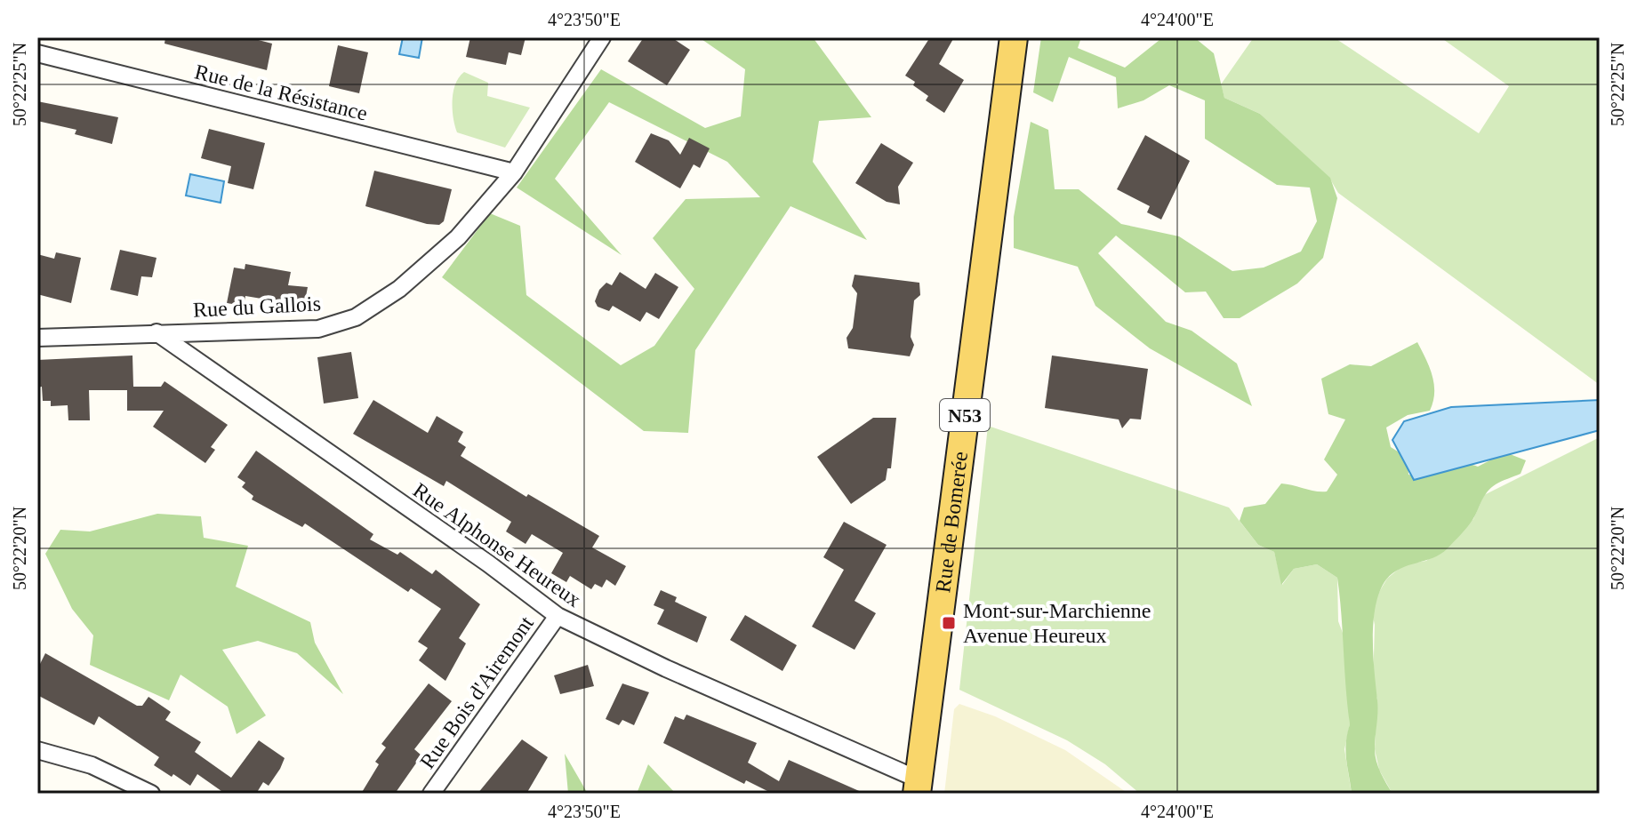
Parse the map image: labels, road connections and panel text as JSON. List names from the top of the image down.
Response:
{
  "streets": {
    "main road": ["N53", "Rue de Bomerée"],
    "street": [
      "Rue de la Résistance",
      "Rue du Gallois",
      "Rue Alphonse Heureux",
      "Rue Bois d'Airemont"
    ]
  },
  "crossings": [
    ["Rue de la Résistance", "Rue du Gallois"],
    ["Rue du Gallois", "Rue Alphonse Heureux"],
    ["Rue de Bomerée", "Rue Alphonse Heureux"],
    ["Rue Alphonse Heureux", "Rue Bois d'Airemont"]
  ],
  "places": {
    "transit": ["Mont-sur-Marchienne Avenue Heureux"]
  },
  "coordinates": [
    "4°23'50\"E",
    "4°24'00\"E",
    "50°22'25\"N",
    "50°22'20\"N"
  ]
}
